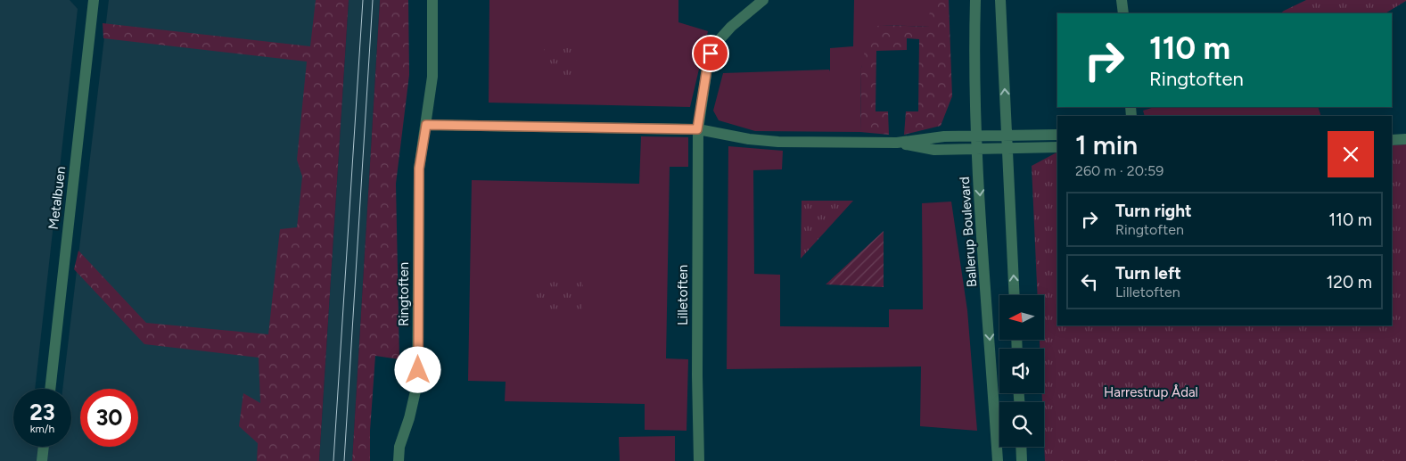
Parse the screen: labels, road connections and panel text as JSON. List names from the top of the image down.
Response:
{
  "streets": {
    "street": [
      "Metalbuen",
      "Ballerup Boulevard",
      "Ringtoften",
      "Lilletoften"
    ]
  },
  "parks": ["Harrestrup Ådal"],
  "north": "left",
  "page": {
    "turn": ["110 m", "Ringtoften"],
    "heading": ["1 min", "260 m · 20:59"],
    "list": [
      {
        "name": "Turn right",
        "note": "Ringtoften",
        "value": "110 m"
      },
      {
        "name": "Turn left",
        "note": "Lilletoften",
        "value": "120 m"
      }
    ],
    "speed": "23 km/h",
    "limit": "30"
  }
}
